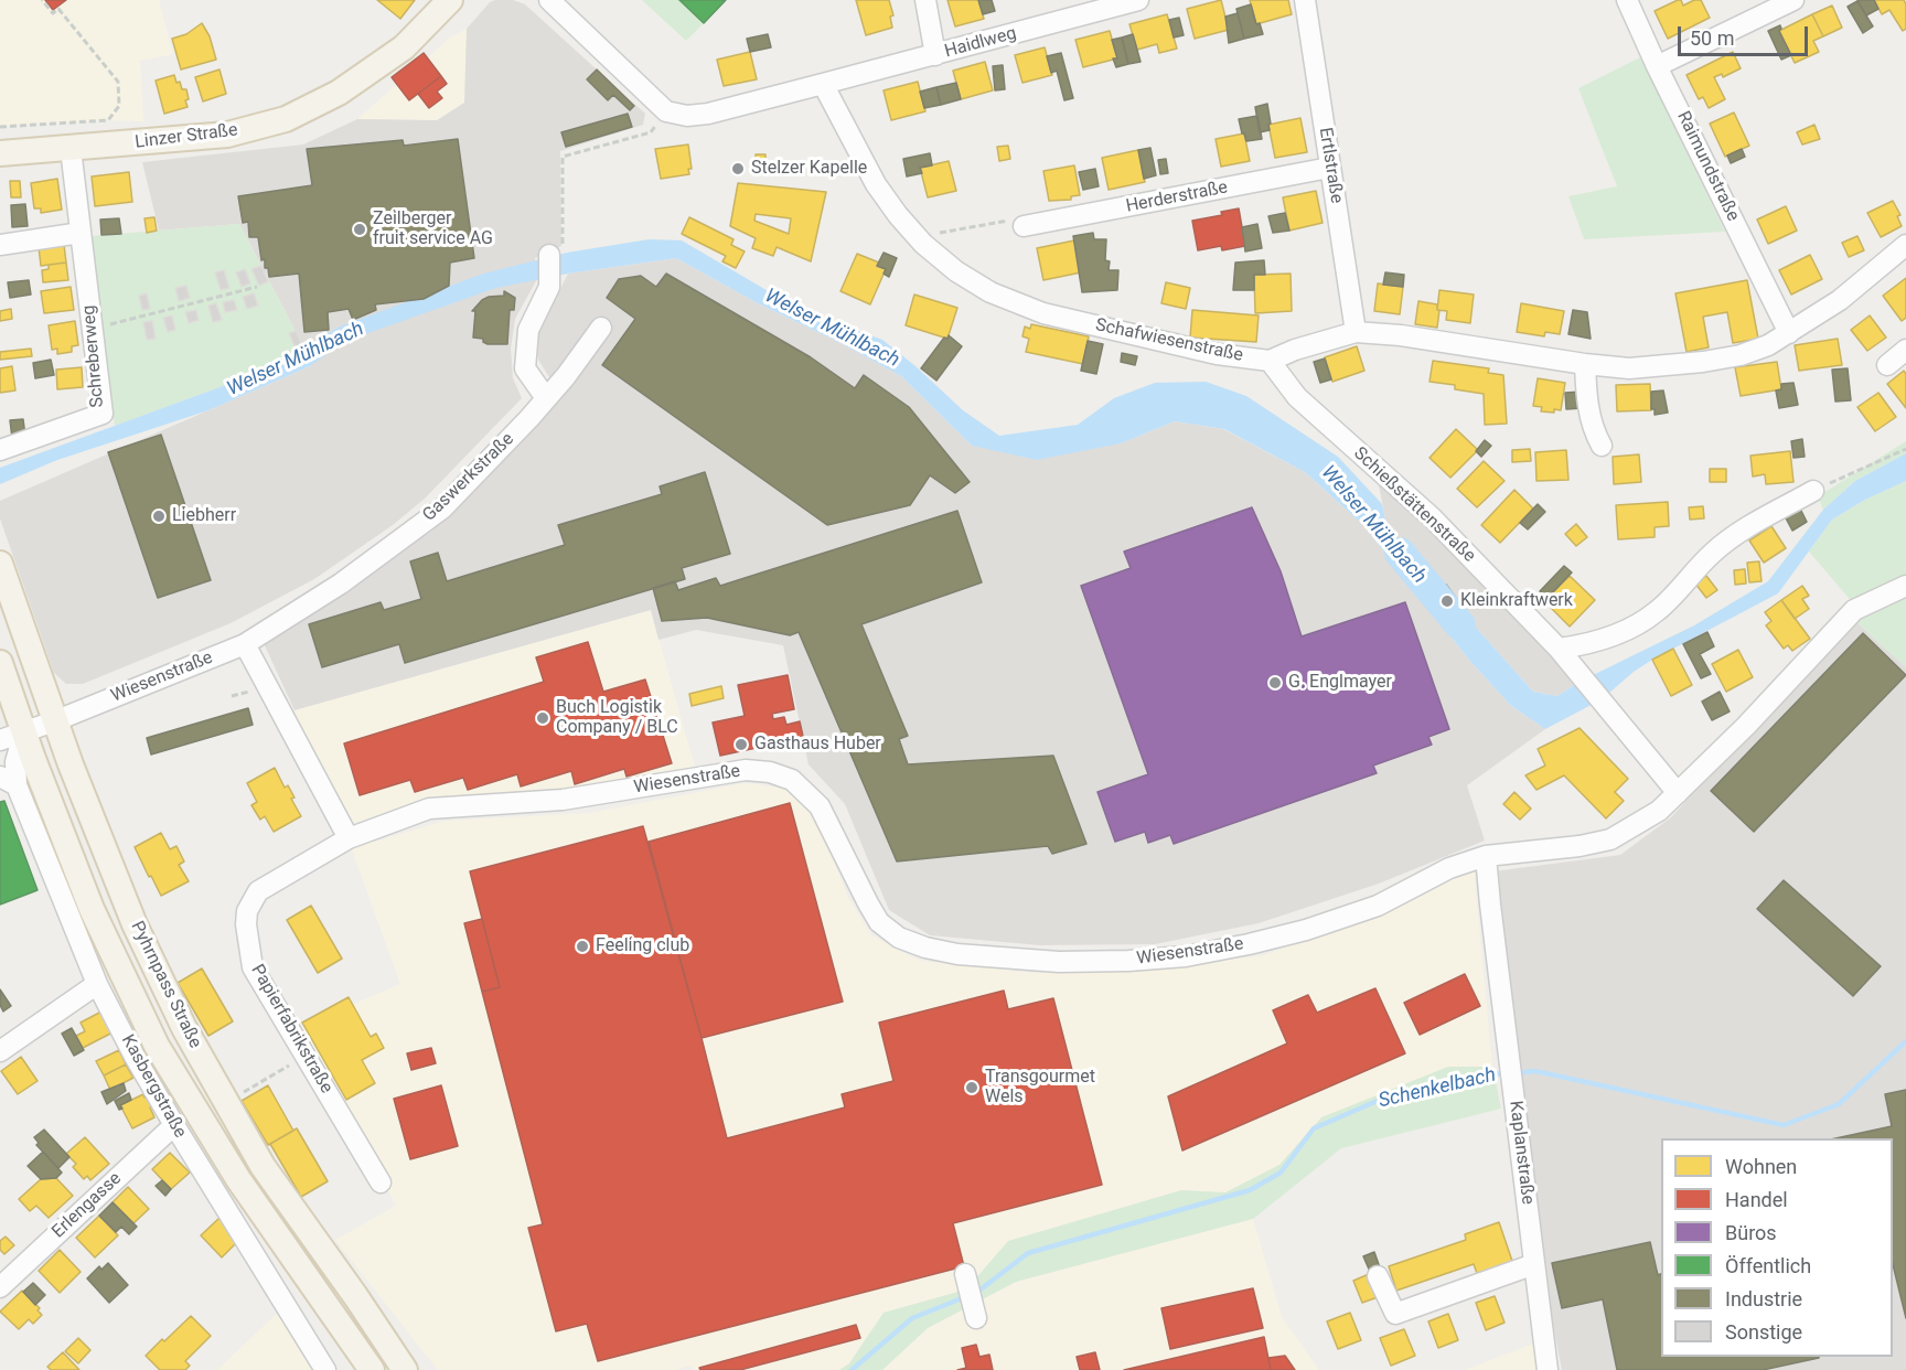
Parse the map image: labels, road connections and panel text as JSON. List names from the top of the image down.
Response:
{
  "streets": {
    "main road": ["Linzer Straße", "Pyhrnpass Straße"],
    "street": [
      "Haidlweg",
      "Ertlstraße",
      "Raimundstraße",
      "Herderstraße",
      "Schafwiesenstraße",
      "Schreberweg",
      "Gaswerkstraße",
      "Schießstättenstraße",
      "Wiesenstraße",
      "Papierfabrikstraße",
      "Kasbergstraße",
      "Kaplanstraße",
      "Erlengasse"
    ]
  },
  "crossings": [
    ["Haidlweg", "Schafwiesenstraße"],
    ["Linzer Straße", "Schreberweg"],
    ["Ertlstraße", "Herderstraße"],
    ["Ertlstraße", "Schafwiesenstraße"],
    ["Raimundstraße", "Schafwiesenstraße"],
    ["Schafwiesenstraße", "Schießstättenstraße"],
    ["Gaswerkstraße", "Wiesenstraße"],
    ["Wiesenstraße", "Pyhrnpass Straße"],
    ["Wiesenstraße", "Papierfabrikstraße"],
    ["Wiesenstraße", "Kasbergstraße"],
    ["Wiesenstraße", "Kaplanstraße"],
    ["Pyhrnpass Straße", "Kasbergstraße"],
    ["Kasbergstraße", "Erlengasse"]
  ],
  "water": ["Welser Mühlbach", "Schenkelbach"],
  "places": [
    "Stelzer Kapelle",
    "Zeilberger fruit service AG",
    "Liebherr",
    "Kleinkraftwerk",
    "G. Englmayer",
    "Buch Logistik Company / BLC",
    "Gasthaus Huber",
    "Feeling club",
    "Transgourmet Wels"
  ],
  "legend": [
    "Wohnen",
    "Handel",
    "Büros",
    "Öffentlich",
    "Industrie",
    "Sonstige"
  ],
  "scale_bar": "50 m"
}
